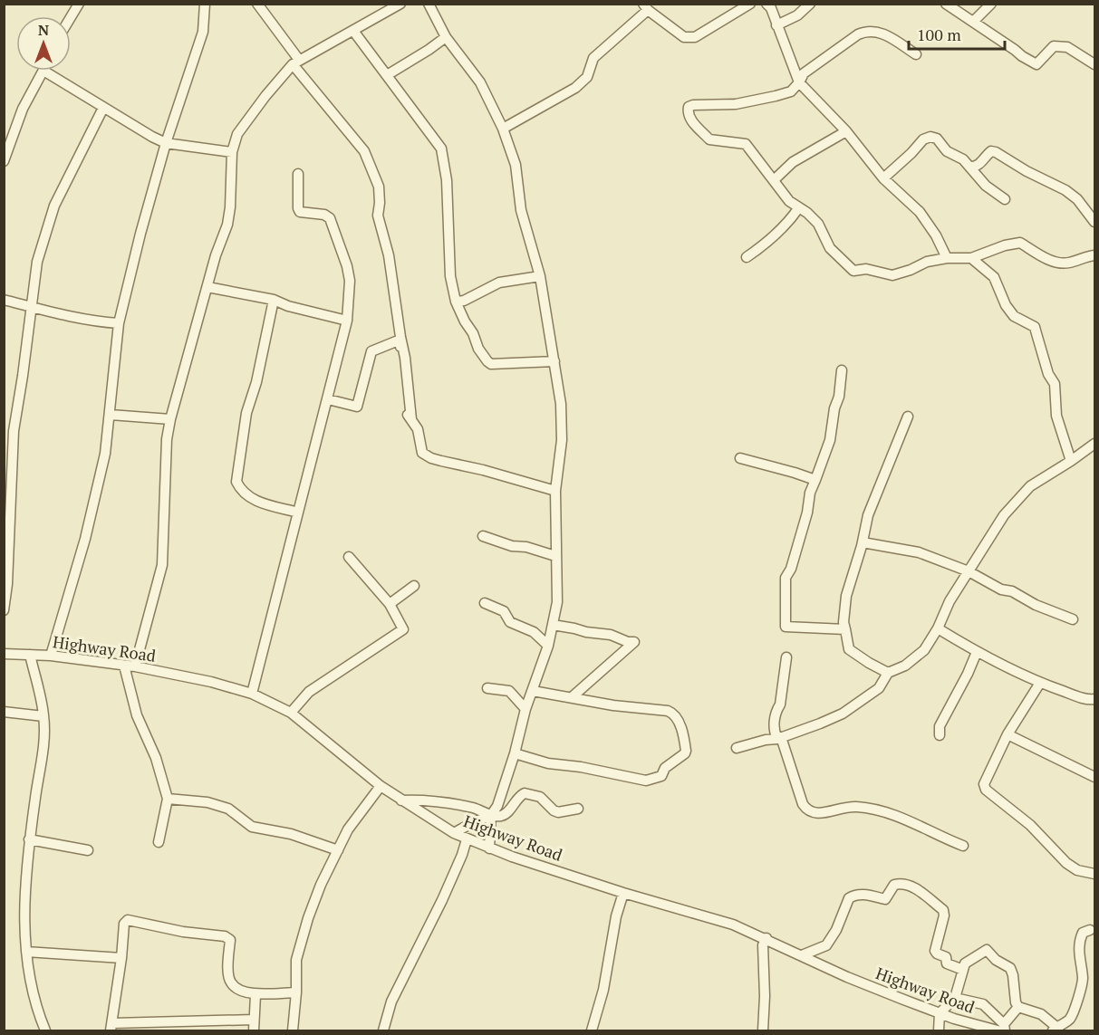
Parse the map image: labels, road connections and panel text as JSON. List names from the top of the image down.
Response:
{
  "streets": {
    "street": ["Highway Road"]
  },
  "scale_bar": "100 m",
  "north": "top"
}
